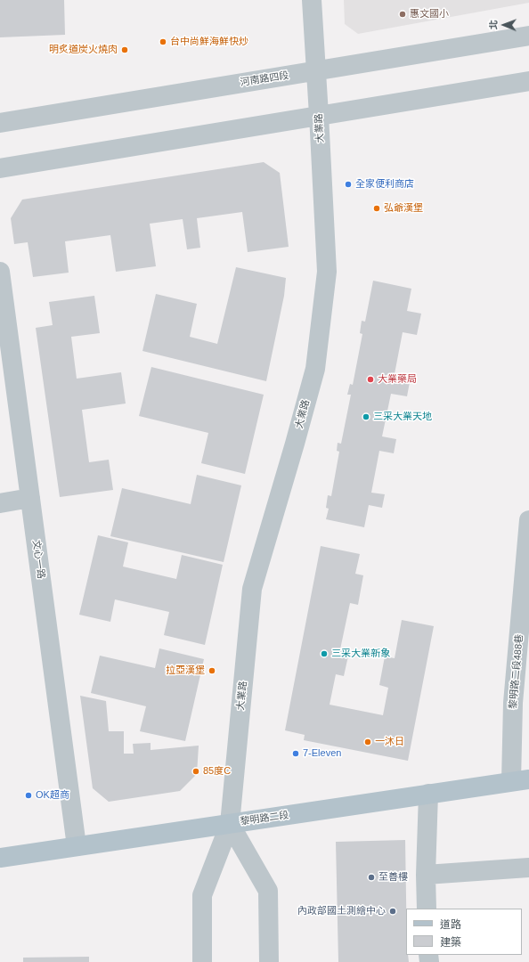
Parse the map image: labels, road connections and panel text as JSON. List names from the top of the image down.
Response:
{
  "streets": {
    "main road": ["黎明路二段"],
    "street": [
      "河南路四段",
      "大業路",
      "文心一路",
      "黎明路二段488巷"
    ]
  },
  "crossings": [
    ["河南路四段", "大業路"],
    ["大業路", "黎明路二段"],
    ["文心一路", "黎明路二段"],
    ["黎明路二段488巷", "黎明路二段"]
  ],
  "places": [
    "惠文國小",
    "台中尚鮮海鮮快炒",
    "明炙道炭火燒肉",
    "全家便利商店",
    "弘爺漢堡",
    "大業藥局",
    "三采大業天地",
    "三采大業新象",
    "拉亞漢堡",
    "一沐日",
    "7-Eleven",
    "85度C",
    "OK超商",
    "至善樓",
    "內政部國土測繪中心"
  ],
  "legend": ["道路", "建築"],
  "north": "left"
}
